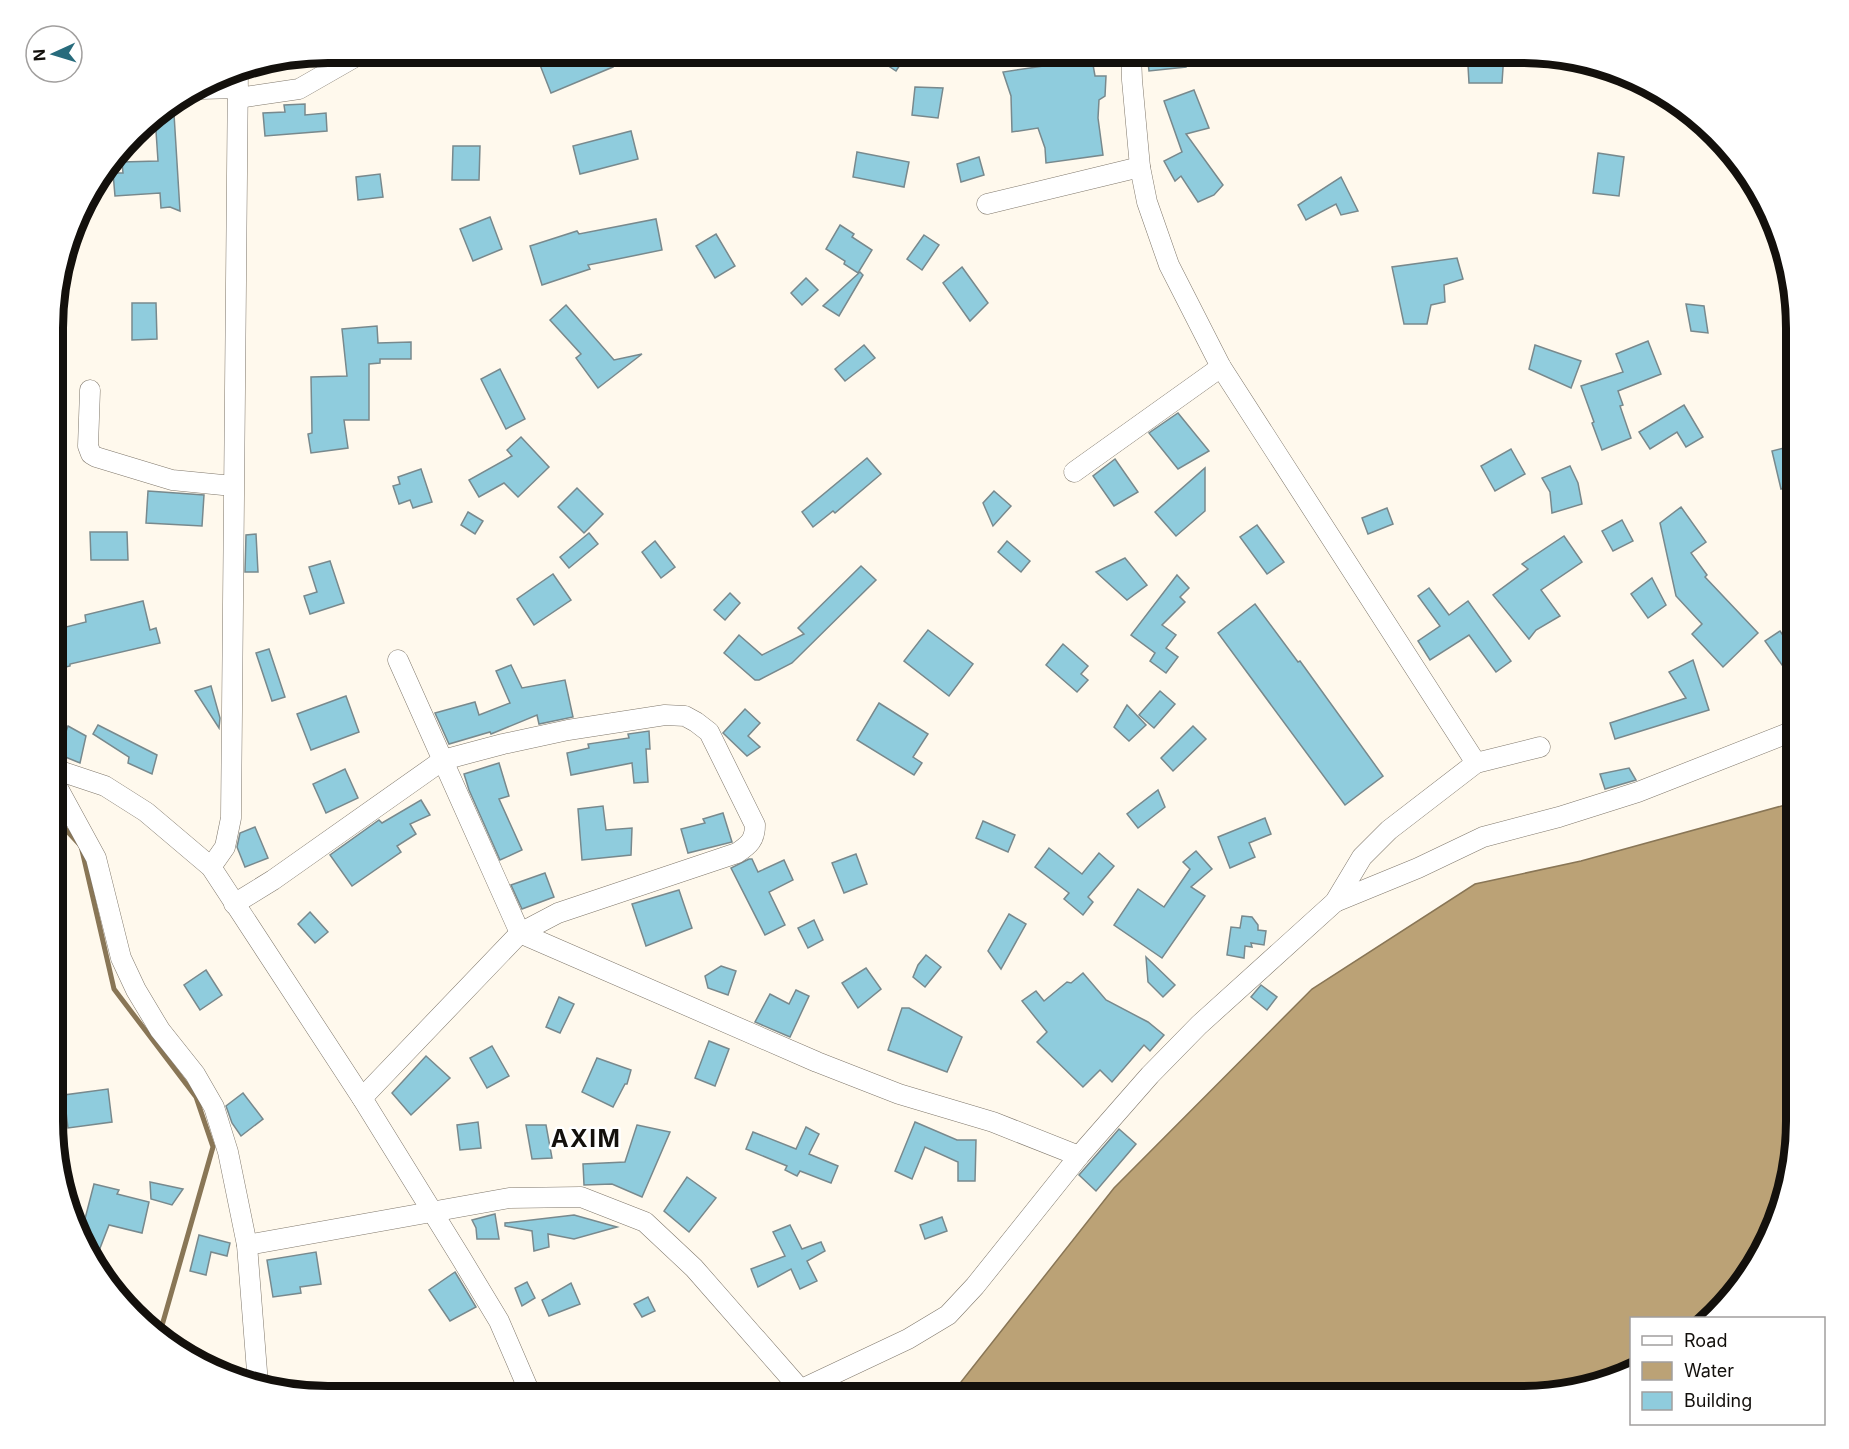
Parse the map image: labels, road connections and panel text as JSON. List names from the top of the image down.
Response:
{
  "districts": ["AXIM"],
  "legend": ["Road", "Water", "Building"],
  "north": "left"
}
